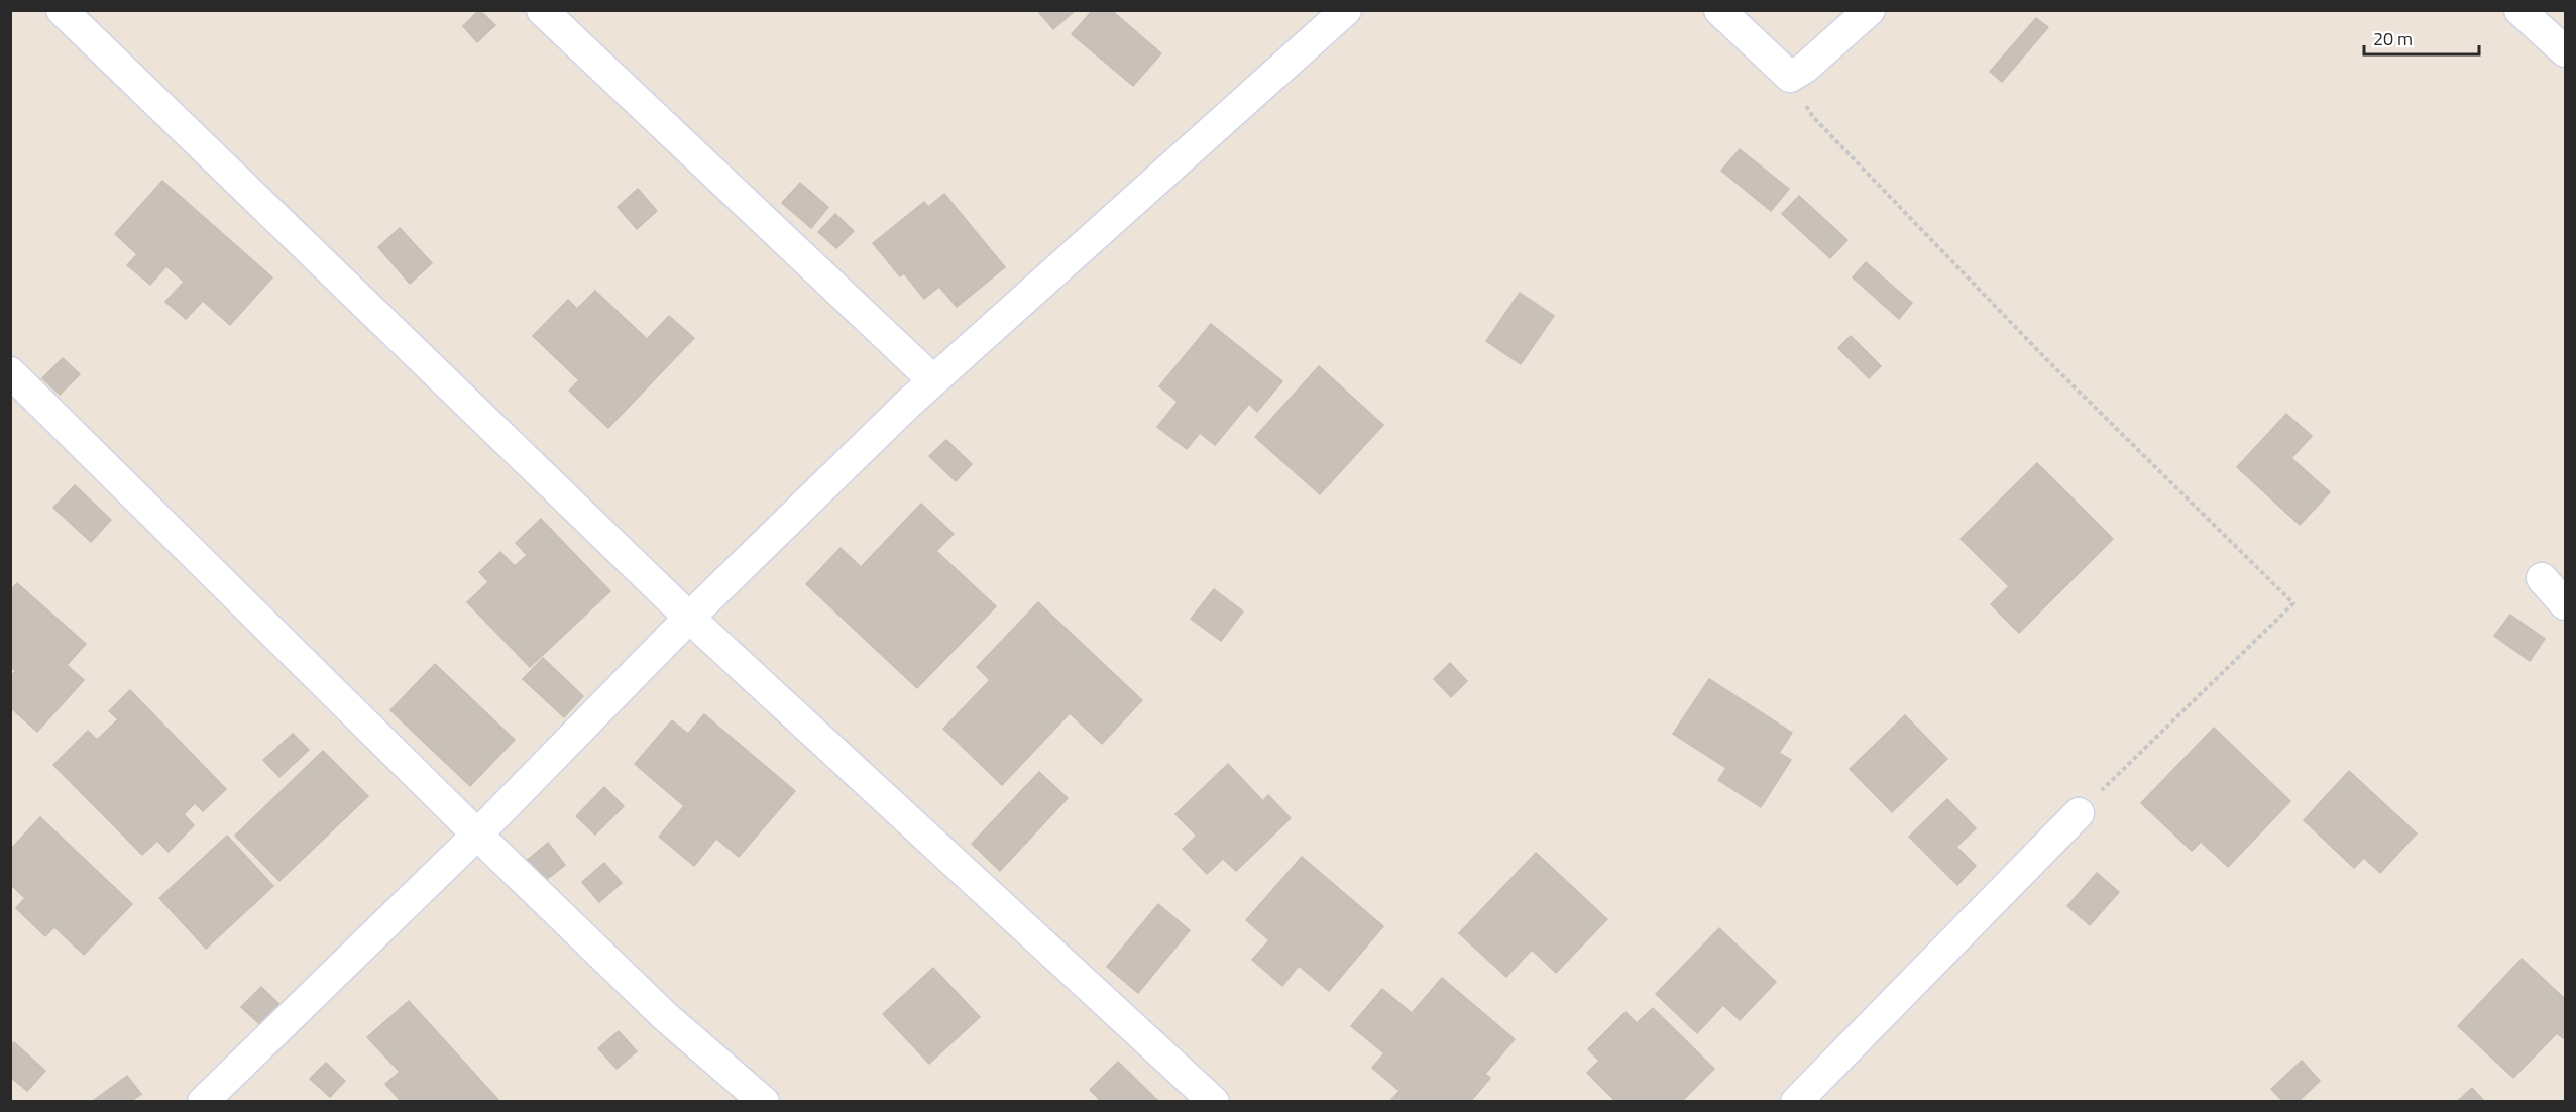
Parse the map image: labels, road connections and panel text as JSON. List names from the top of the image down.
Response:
{
  "scale_bar": "20 m"
}
